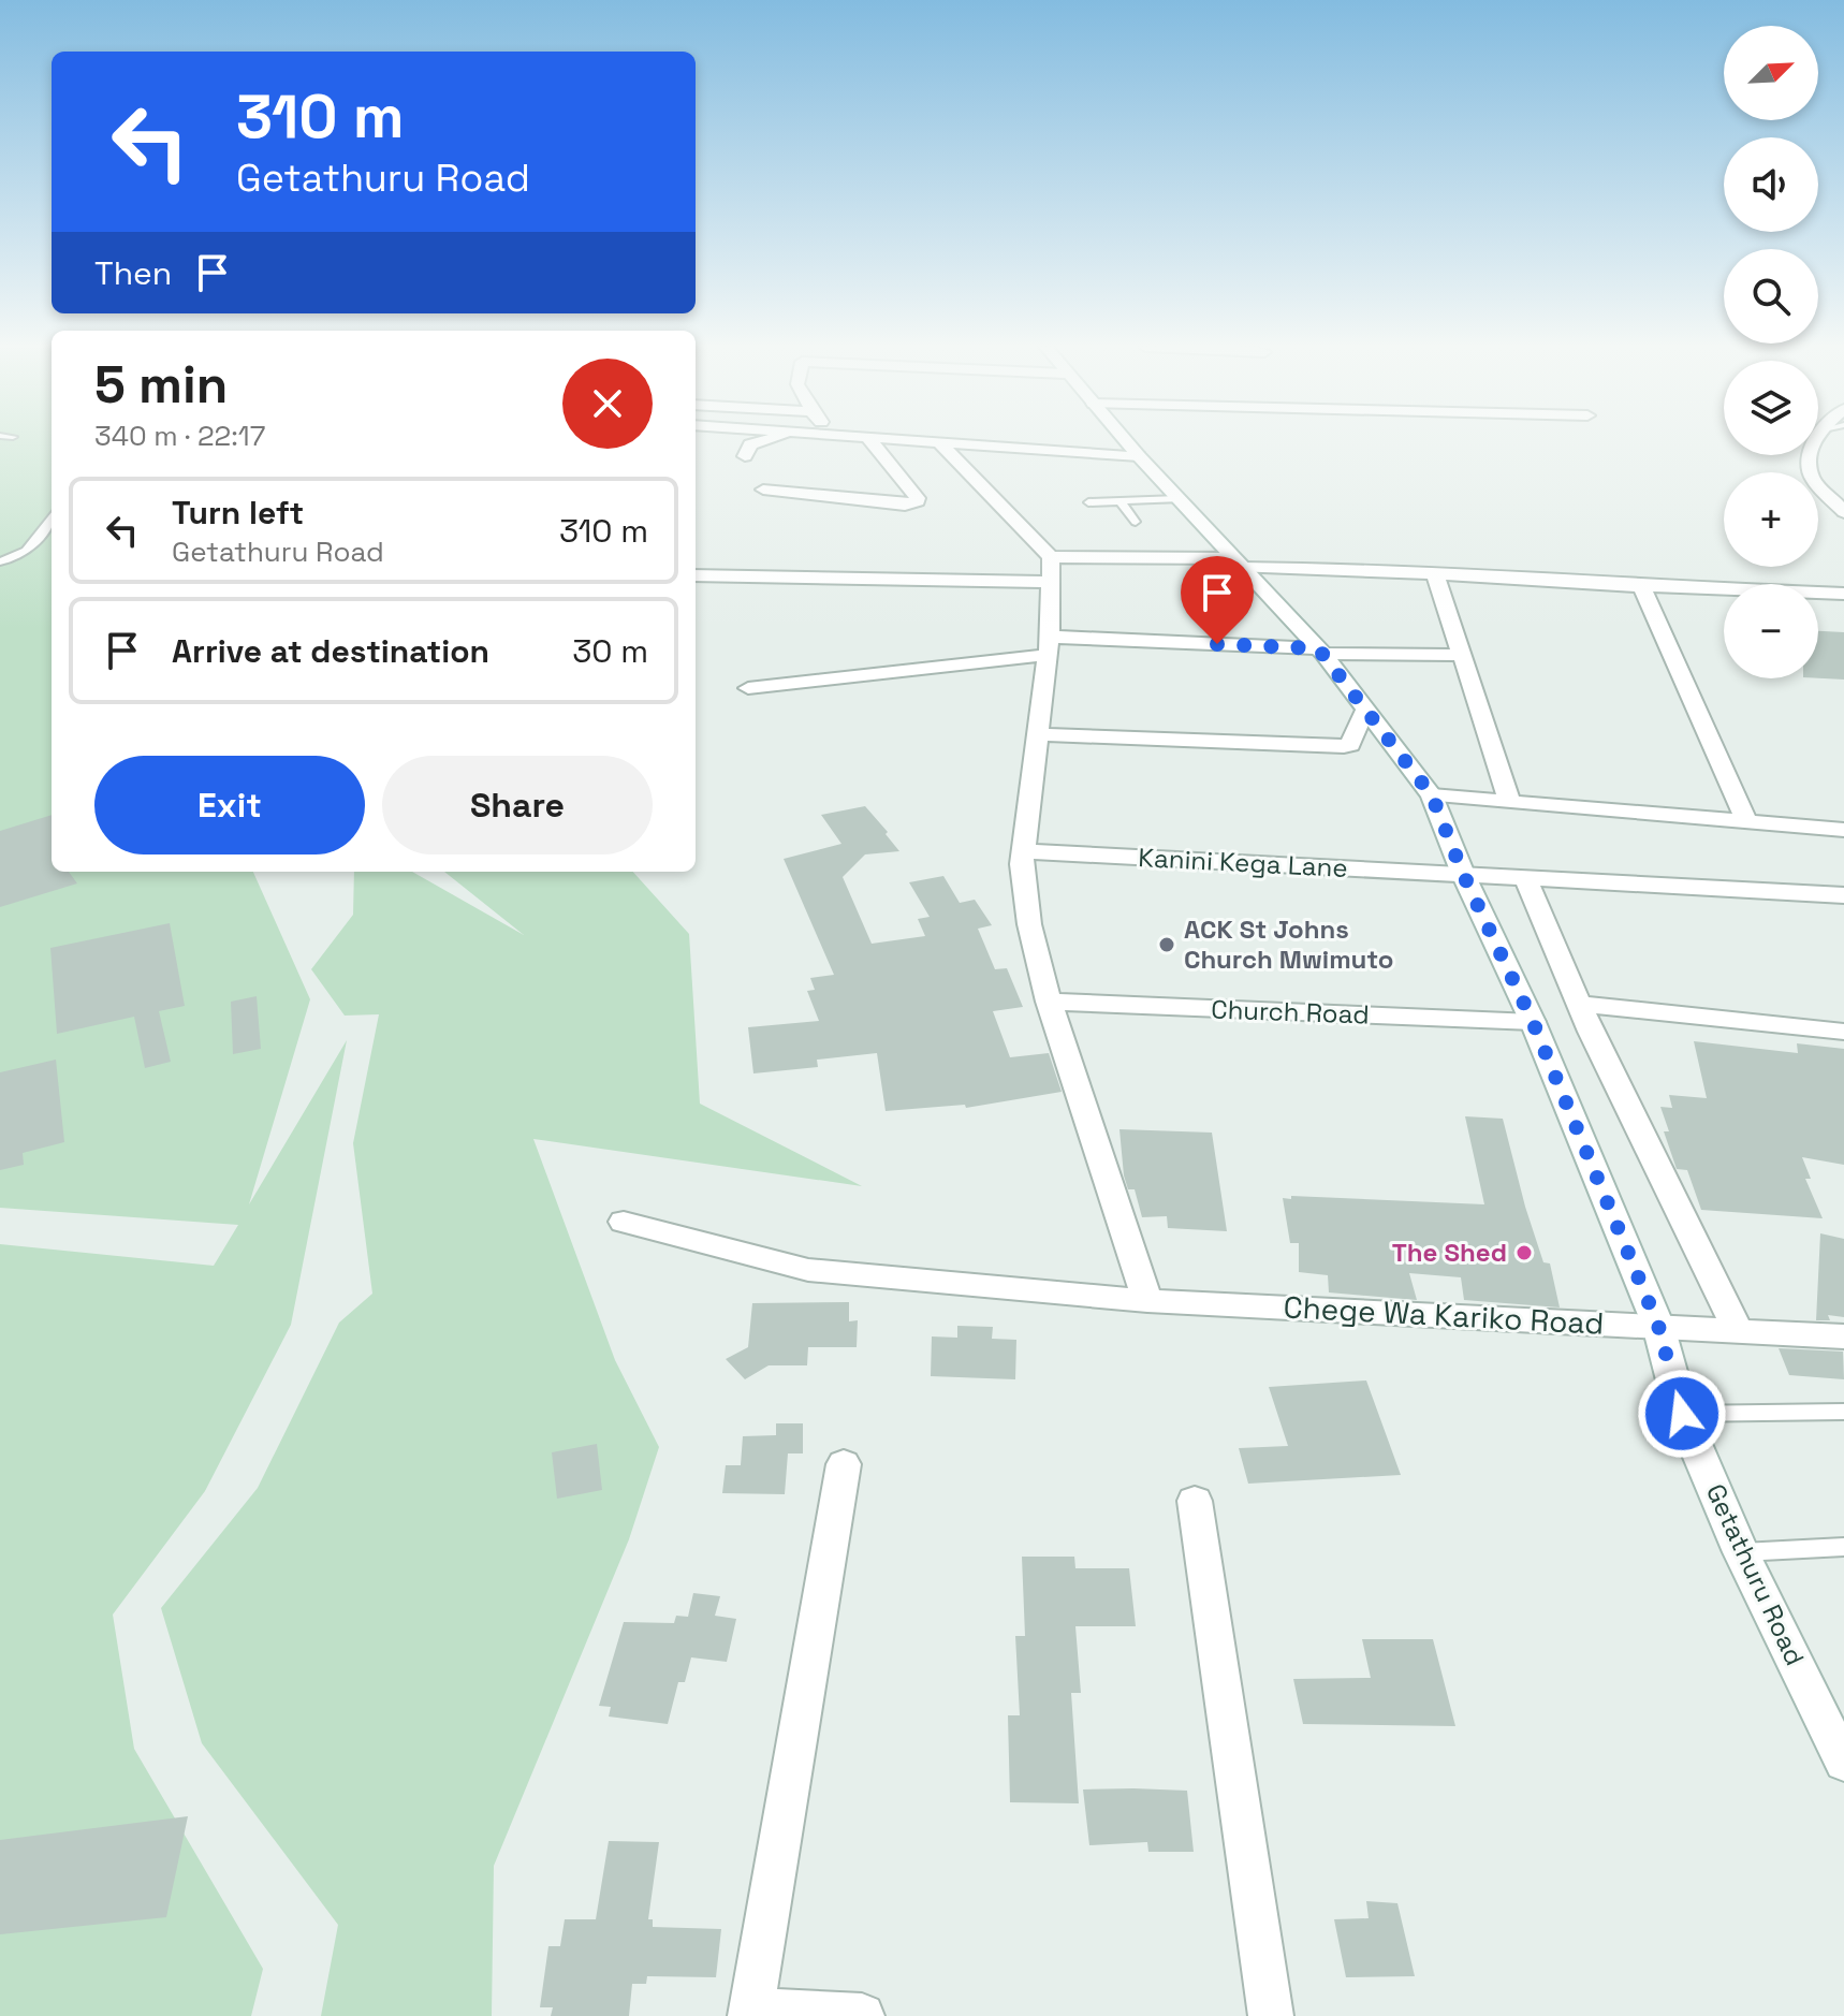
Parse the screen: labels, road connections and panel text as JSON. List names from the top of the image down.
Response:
{
  "streets": {
    "street": [
      "Kanini Kega Lane",
      "Church Road",
      "Chege Wa Kariko Road",
      "Getathuru Road"
    ]
  },
  "crossings": [
    ["Kanini Kega Lane", "Getathuru Road"],
    ["Church Road", "Getathuru Road"],
    ["Chege Wa Kariko Road", "Getathuru Road"]
  ],
  "places": ["ACK St Johns Church Mwimuto", "The Shed"],
  "north": "top right",
  "page": {
    "map_buttons": ["+", "−"],
    "turn": ["310 m", "Getathuru Road"],
    "then": "Then",
    "heading": ["5 min", "340 m · 22:17"],
    "list": [
      {
        "name": "Turn left",
        "note": "Getathuru Road",
        "value": "310 m"
      },
      {
        "name": "Arrive at destination",
        "value": "30 m"
      }
    ],
    "buttons": ["Exit", "Share"]
  }
}
